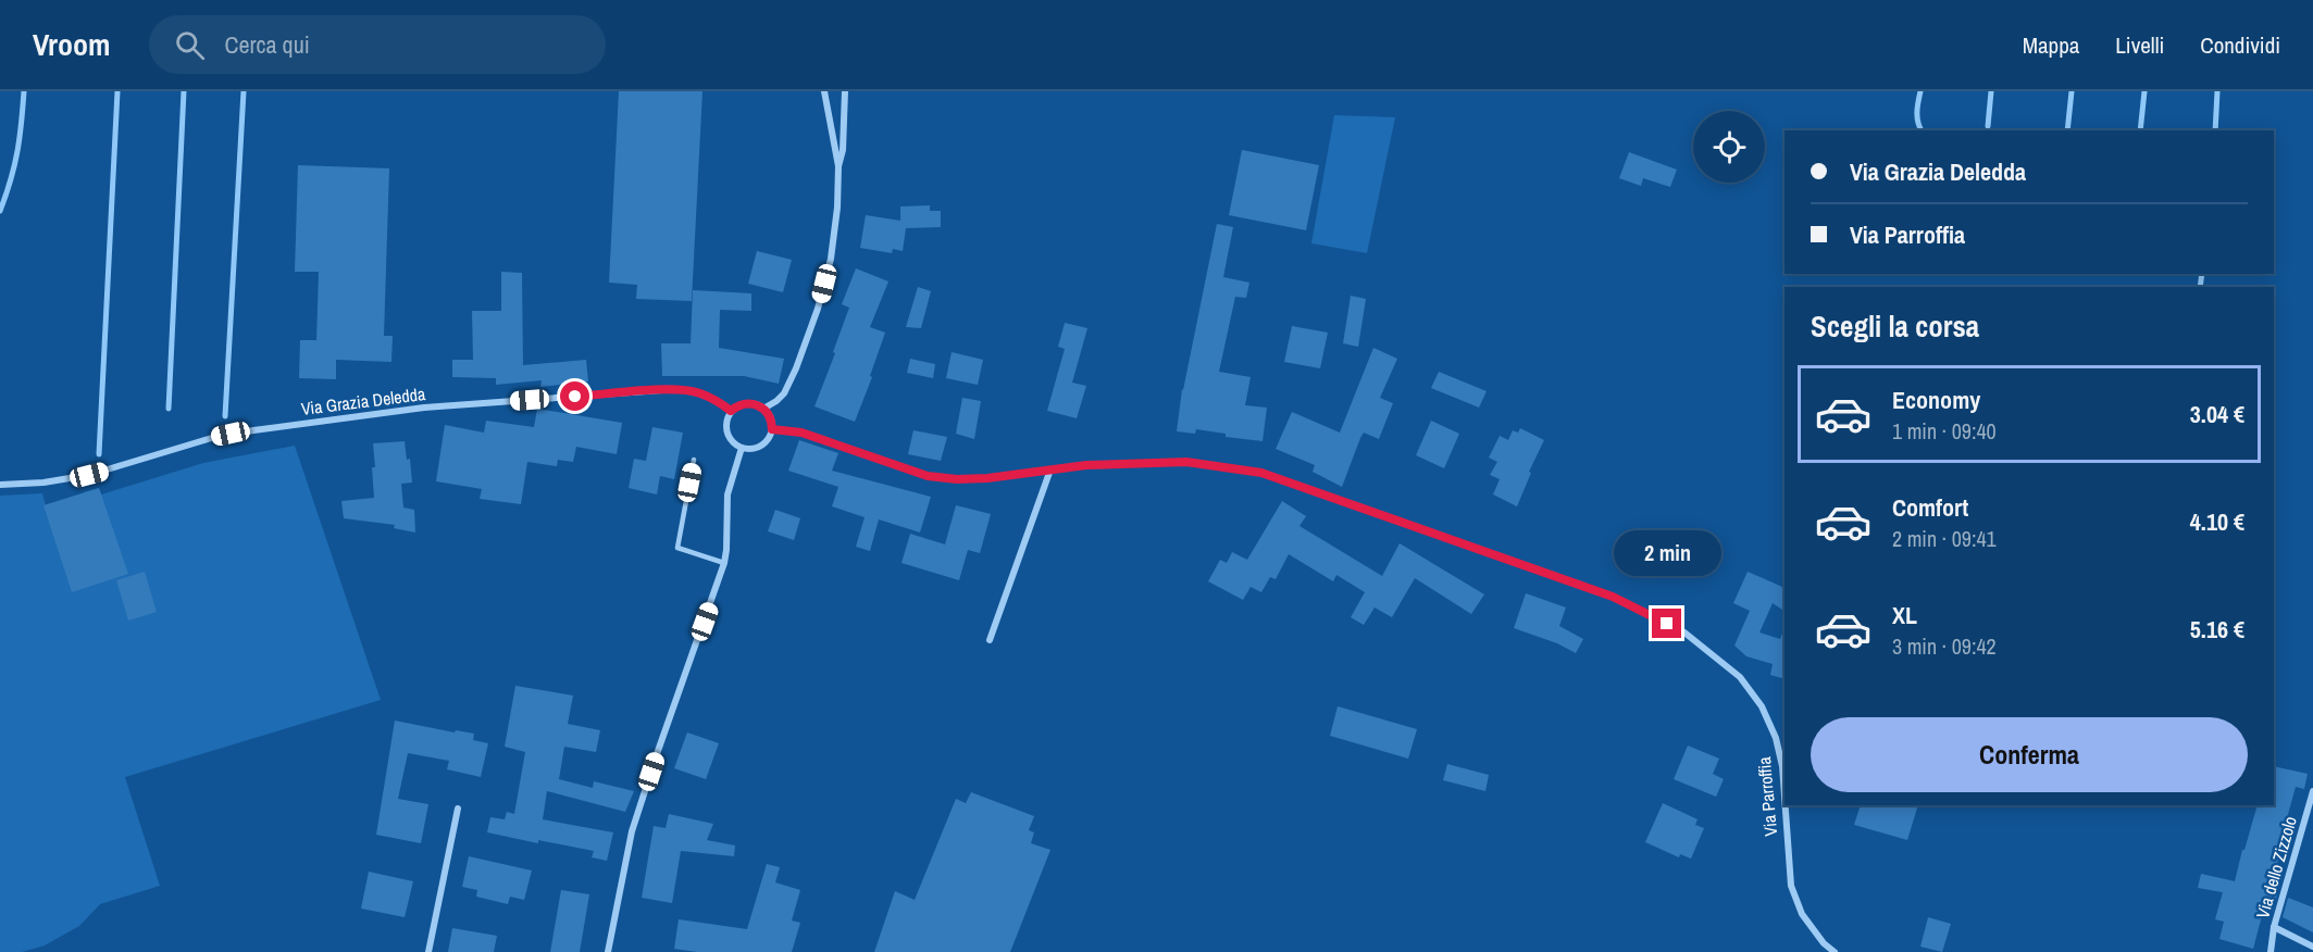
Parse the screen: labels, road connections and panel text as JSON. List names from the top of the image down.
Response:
{
  "streets": {
    "street": ["Via Grazia Deledda", "Via Parroffia", "Via dello Zizzolo"]
  },
  "crossings": [
    ["Via Grazia Deledda", "Via Parroffia"]
  ],
  "page": {
    "header": "Vroom",
    "search": "Cerca qui",
    "nav": ["Mappa", "Livelli", "Condividi"],
    "banner": ["Via Grazia Deledda", "Via Parroffia"],
    "heading": "Scegli la corsa",
    "list": [
      {
        "name": "Economy",
        "note": "1 min · 09:40",
        "value": "3.04 €"
      },
      {
        "name": "Comfort",
        "note": "2 min · 09:41",
        "value": "4.10 €"
      },
      {
        "name": "XL",
        "note": "3 min · 09:42",
        "value": "5.16 €"
      }
    ],
    "bubble": "2 min",
    "buttons": "Conferma"
  }
}
